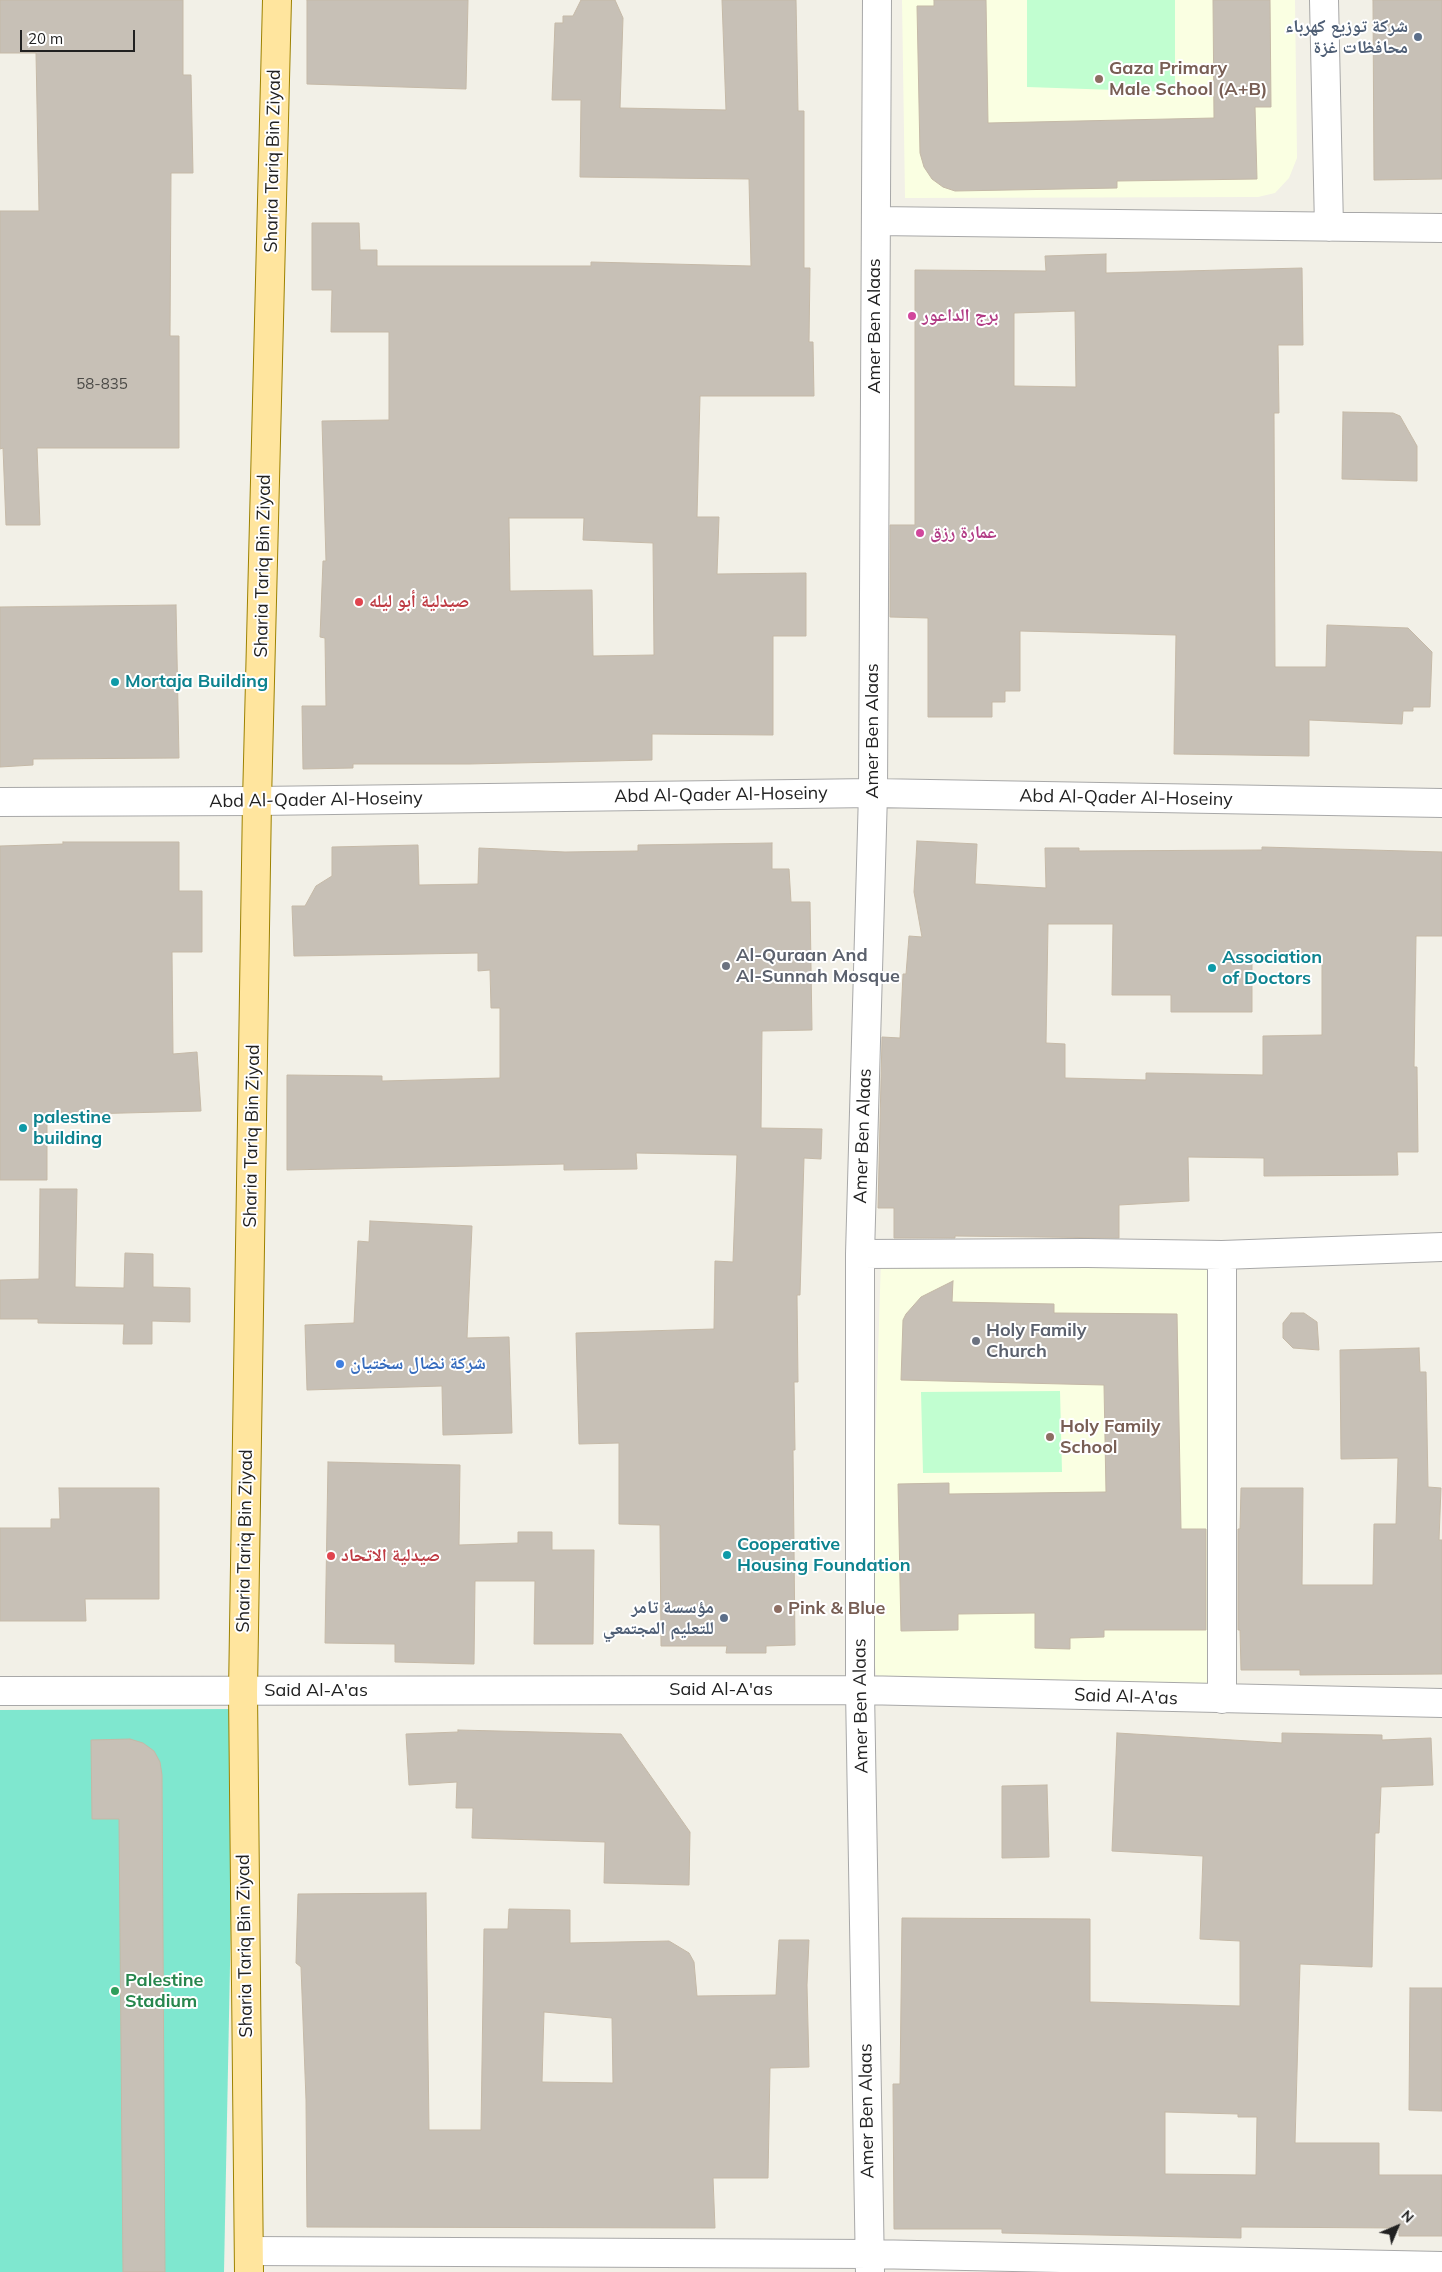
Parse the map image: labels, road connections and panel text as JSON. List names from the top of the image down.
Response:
{
  "streets": {
    "main road": ["Sharia Tariq Bin Ziyad"],
    "street": ["Amer Ben Alaas", "Abd Al-Qader Al-Hoseiny", "Said Al-A'as"]
  },
  "crossings": [
    ["Sharia Tariq Bin Ziyad", "Abd Al-Qader Al-Hoseiny"],
    ["Sharia Tariq Bin Ziyad", "Said Al-A'as"],
    ["Amer Ben Alaas", "Abd Al-Qader Al-Hoseiny"],
    ["Amer Ben Alaas", "Said Al-A'as"]
  ],
  "places": [
    "شركة توزيع كهرباء محافظات غزة",
    "Gaza Primary Male School (A+B)",
    "برج الداعور",
    "عمارة رزق",
    "صيدلية أبو ليله",
    "Mortaja Building",
    "Al-Quraan And Al-Sunnah Mosque",
    "Association of Doctors",
    "palestine building",
    "Holy Family Church",
    "شركة نضال سختيان",
    "Holy Family School",
    "Cooperative Housing Foundation",
    "صيدلية الاتحاد",
    "Pink & Blue",
    "مؤسسة تامر للتعليم المجتمعي",
    "Palestine Stadium"
  ],
  "house_numbers": ["58-835"],
  "scale_bar": "20 m",
  "north": "top right"
}
